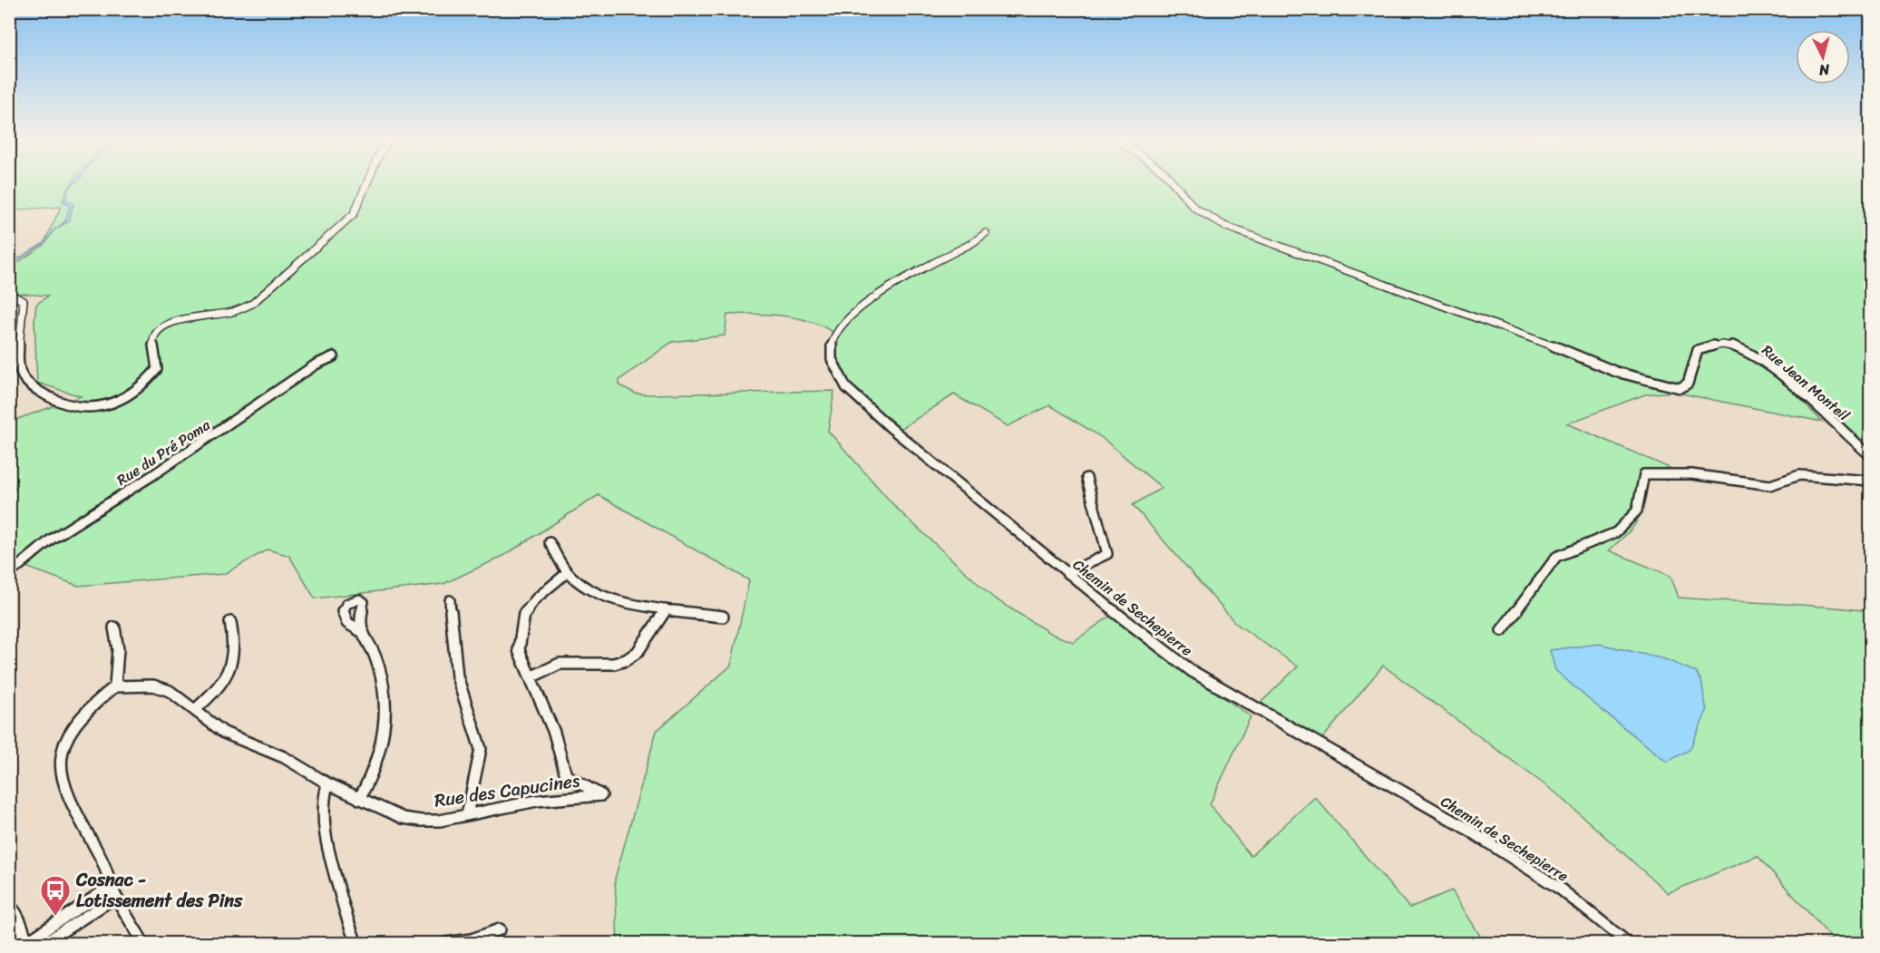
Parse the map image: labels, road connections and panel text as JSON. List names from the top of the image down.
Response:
{
  "streets": {
    "street": [
      "Rue Jean Monteil",
      "Rue du Pré Poma",
      "Chemin de Sechepierre",
      "Rue des Capucines"
    ]
  },
  "places": {
    "bus stop": ["Cosnac - Lotissement des Pins"]
  },
  "north": "bottom"
}
